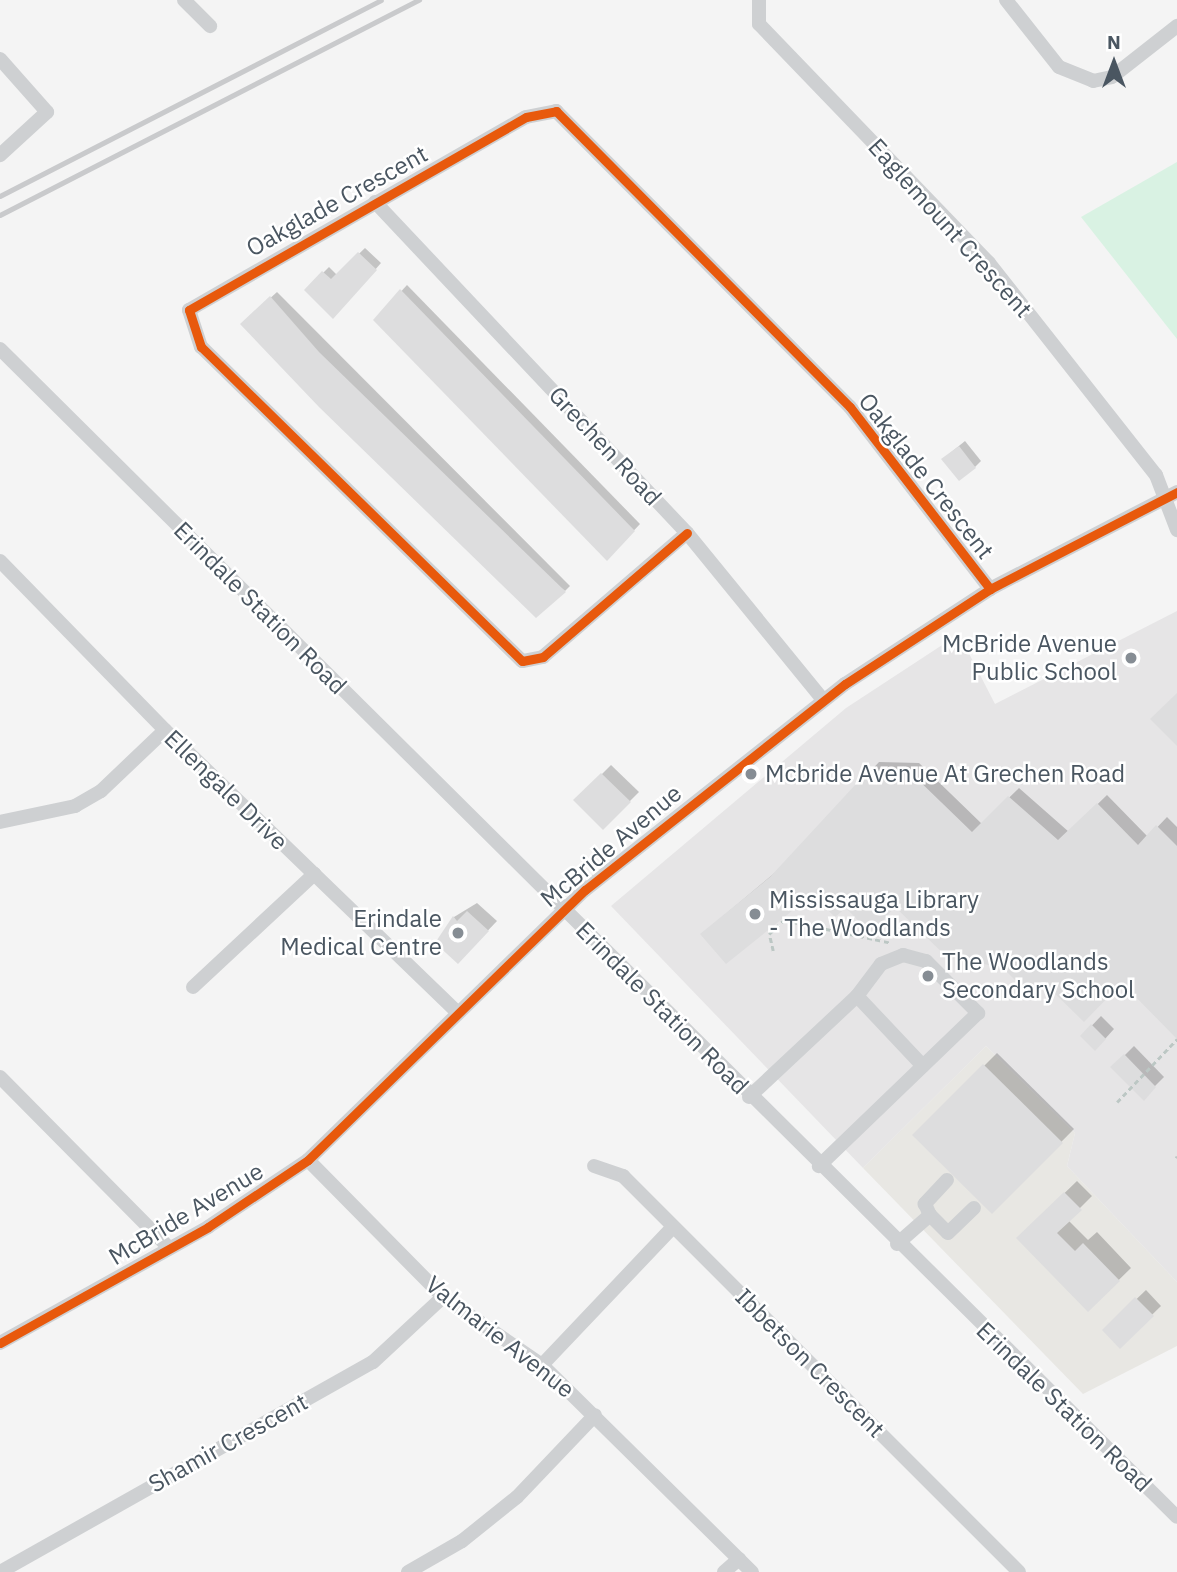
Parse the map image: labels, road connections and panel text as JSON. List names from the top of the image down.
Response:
{
  "streets": {
    "street": [
      "Oakglade Crescent",
      "Eaglemount Crescent",
      "Grechen Road",
      "Erindale Station Road",
      "Ellengale Drive",
      "McBride Avenue",
      "Valmarie Avenue",
      "Ibbetson Crescent",
      "Shamir Crescent"
    ]
  },
  "crossings": [
    ["Oakglade Crescent", "Grechen Road"],
    ["Oakglade Crescent", "McBride Avenue"],
    ["Eaglemount Crescent", "McBride Avenue"],
    ["Grechen Road", "McBride Avenue"],
    ["Erindale Station Road", "McBride Avenue"],
    ["Ellengale Drive", "McBride Avenue"],
    ["McBride Avenue", "Valmarie Avenue"],
    ["Valmarie Avenue", "Shamir Crescent"]
  ],
  "places": [
    "McBride Avenue Public School",
    "Mcbride Avenue At Grechen Road",
    "Mississauga Library - The Woodlands",
    "Erindale Medical Centre",
    "The Woodlands Secondary School"
  ],
  "north": "top"
}
